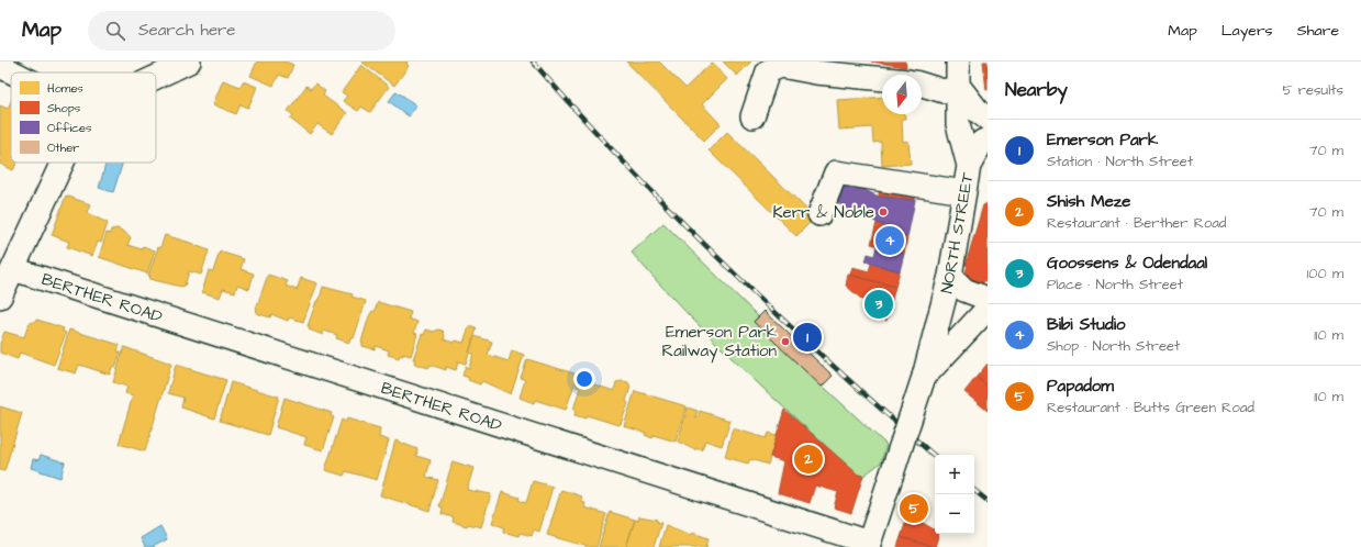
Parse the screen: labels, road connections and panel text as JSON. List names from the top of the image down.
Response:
{
  "streets": {
    "street": ["NORTH STREET", "BERTHER ROAD"]
  },
  "crossings": [
    ["NORTH STREET", "BERTHER ROAD"]
  ],
  "places": ["Kerr & Noble", "Emerson Park Railway Station"],
  "legend": [
    "Homes",
    "Shops",
    "Offices",
    "Other"
  ],
  "north": "bottom",
  "page": {
    "header": "Map",
    "search": "Search here",
    "nav": ["Map", "Layers", "Share"],
    "heading": ["Nearby", "5 results"],
    "list": [
      {
        "mark": "1",
        "name": "Emerson Park",
        "note": "Station · North Street",
        "value": "70 m"
      },
      {
        "mark": "2",
        "name": "Shish Meze",
        "note": "Restaurant · Berther Road",
        "value": "70 m"
      },
      {
        "mark": "3",
        "name": "Goossens & Odendaal",
        "note": "Place · North Street",
        "value": "100 m"
      },
      {
        "mark": "4",
        "name": "Bibi Studio",
        "note": "Shop · North Street",
        "value": "110 m"
      },
      {
        "mark": "5",
        "name": "Papadom",
        "note": "Restaurant · Butts Green Road",
        "value": "110 m"
      }
    ],
    "pins": [
      "4",
      "3",
      "1",
      "2",
      "5"
    ],
    "map_buttons": ["+", "−"]
  }
}
